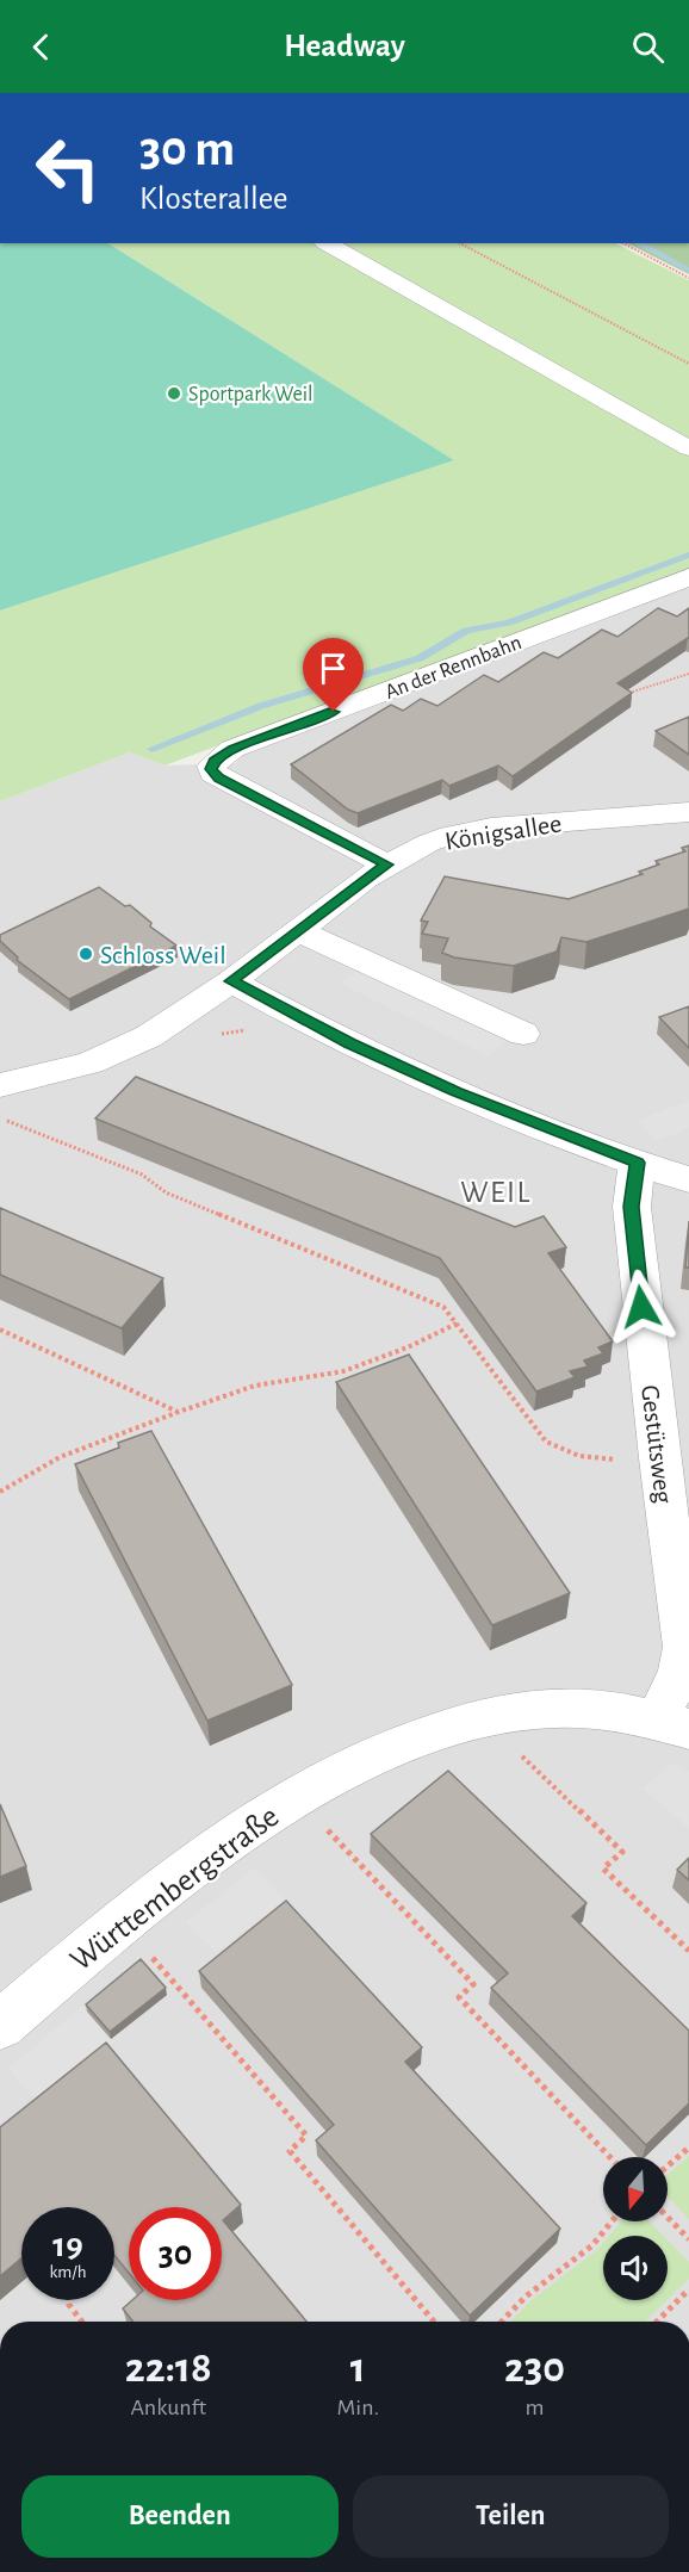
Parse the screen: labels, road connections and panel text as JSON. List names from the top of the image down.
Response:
{
  "streets": {
    "street": [
      "An der Rennbahn",
      "Königsallee",
      "Gestütsweg",
      "Württembergstraße"
    ]
  },
  "crossings": [
    ["An der Rennbahn", "Königsallee"],
    ["Gestütsweg", "Württembergstraße"]
  ],
  "districts": ["WEIL"],
  "places": ["Sportpark Weil", "Schloss Weil"],
  "north": "bottom",
  "page": {
    "header": "Headway",
    "turn": ["30 m", "Klosterallee"],
    "speed": "19 km/h",
    "limit": "30",
    "eta": [
      "22:18",
      "Ankunft",
      "1",
      "Min.",
      "230",
      "m"
    ],
    "buttons": ["Beenden", "Teilen"]
  }
}
